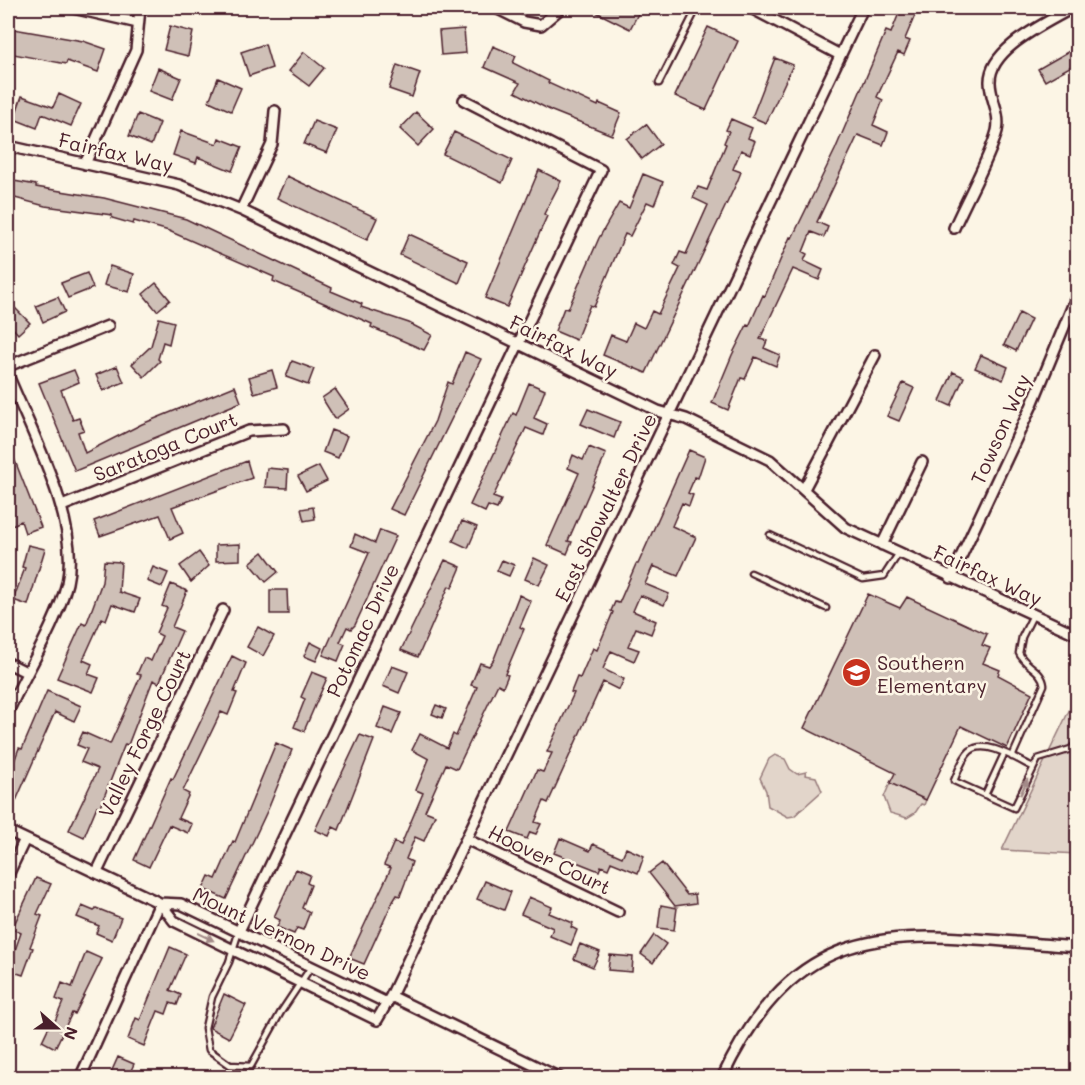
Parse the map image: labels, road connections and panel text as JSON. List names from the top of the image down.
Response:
{
  "streets": {
    "street": [
      "Fairfax Way",
      "Towson Way",
      "Saratoga Court",
      "East Showalter Drive",
      "Potomac Drive",
      "Valley Forge Court",
      "Hoover Court",
      "Mount Vernon Drive"
    ]
  },
  "crossings": [
    ["Fairfax Way", "Towson Way"],
    ["Fairfax Way", "East Showalter Drive"],
    ["Fairfax Way", "Potomac Drive"],
    ["East Showalter Drive", "Hoover Court"],
    ["East Showalter Drive", "Mount Vernon Drive"],
    ["Potomac Drive", "Mount Vernon Drive"],
    ["Valley Forge Court", "Mount Vernon Drive"]
  ],
  "places": {
    "school or university": ["Southern Elementary"]
  },
  "north": "right"
}
